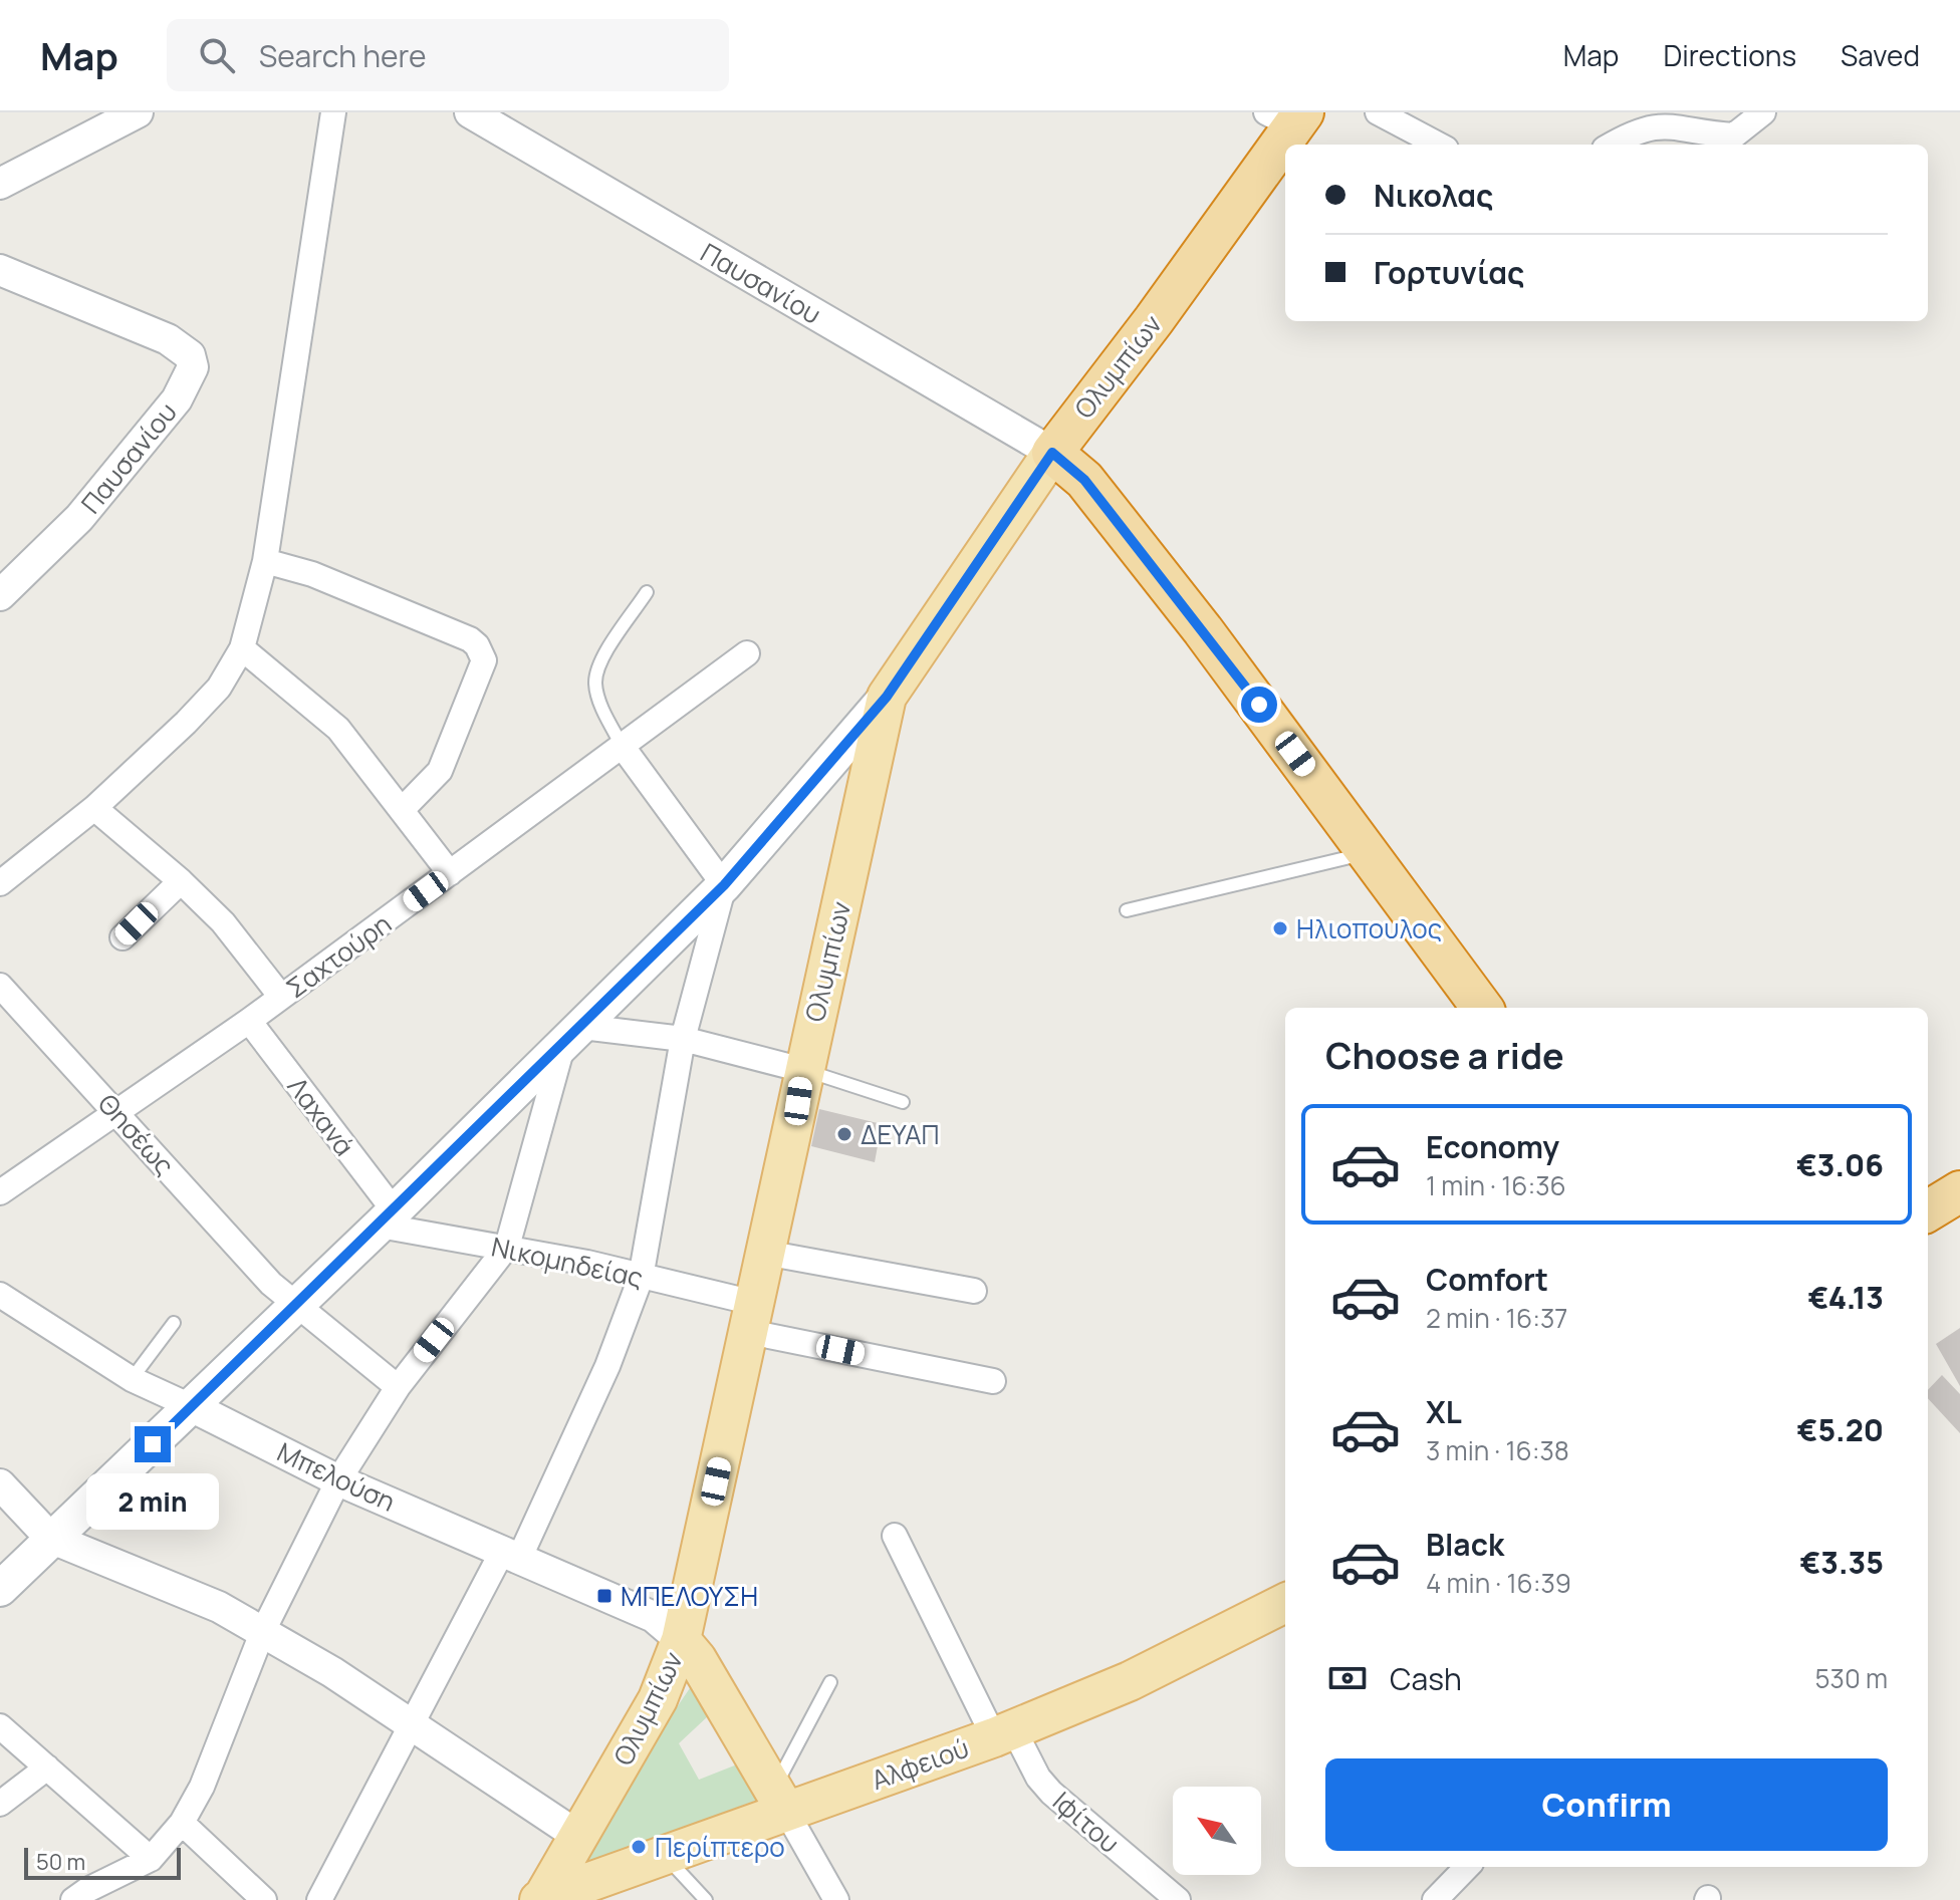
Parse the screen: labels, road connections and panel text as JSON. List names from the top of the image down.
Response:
{
  "streets": {
    "highway": ["Ολυμπίων"],
    "main road": ["Αλφειού"],
    "street": [
      "Παυσανίου",
      "Σαχτούρη",
      "Λαχανά",
      "Θησέως",
      "Νικομηδείας",
      "Μπελούση",
      "Ιφίτου"
    ]
  },
  "crossings": [
    ["Παυσανίου", "Ολυμπίων"],
    ["Ολυμπίων", "Νικομηδείας"],
    ["Ολυμπίων", "Μπελούση"],
    ["Ολυμπίων", "Αλφειού"],
    ["Σαχτούρη", "Λαχανά"],
    ["Σαχτούρη", "Θησέως"],
    ["Λαχανά", "Νικομηδείας"],
    ["Αλφειού", "Ιφίτου"]
  ],
  "places": {
    "other": ["Ηλιοπουλος", "ΔΕΥΑΠ", "Περίπτερο"],
    "transit": ["ΜΠΕΛΟΥΣΗ"]
  },
  "scale_bar": "50 m",
  "north": "top left",
  "page": {
    "header": "Map",
    "search": "Search here",
    "nav": ["Map", "Directions", "Saved"],
    "banner": ["Νικολας", "Γορτυνίας"],
    "heading": "Choose a ride",
    "list": [
      {
        "name": "Economy",
        "note": "1 min · 16:36",
        "value": "€3.06"
      },
      {
        "name": "Comfort",
        "note": "2 min · 16:37",
        "value": "€4.13"
      },
      {
        "name": "XL",
        "note": "3 min · 16:38",
        "value": "€5.20"
      },
      {
        "name": "Black",
        "note": "4 min · 16:39",
        "value": "€3.35"
      }
    ],
    "bubble": "2 min",
    "pay": ["Cash", "530 m"],
    "buttons": "Confirm",
    "scale": "50 m"
  }
}
